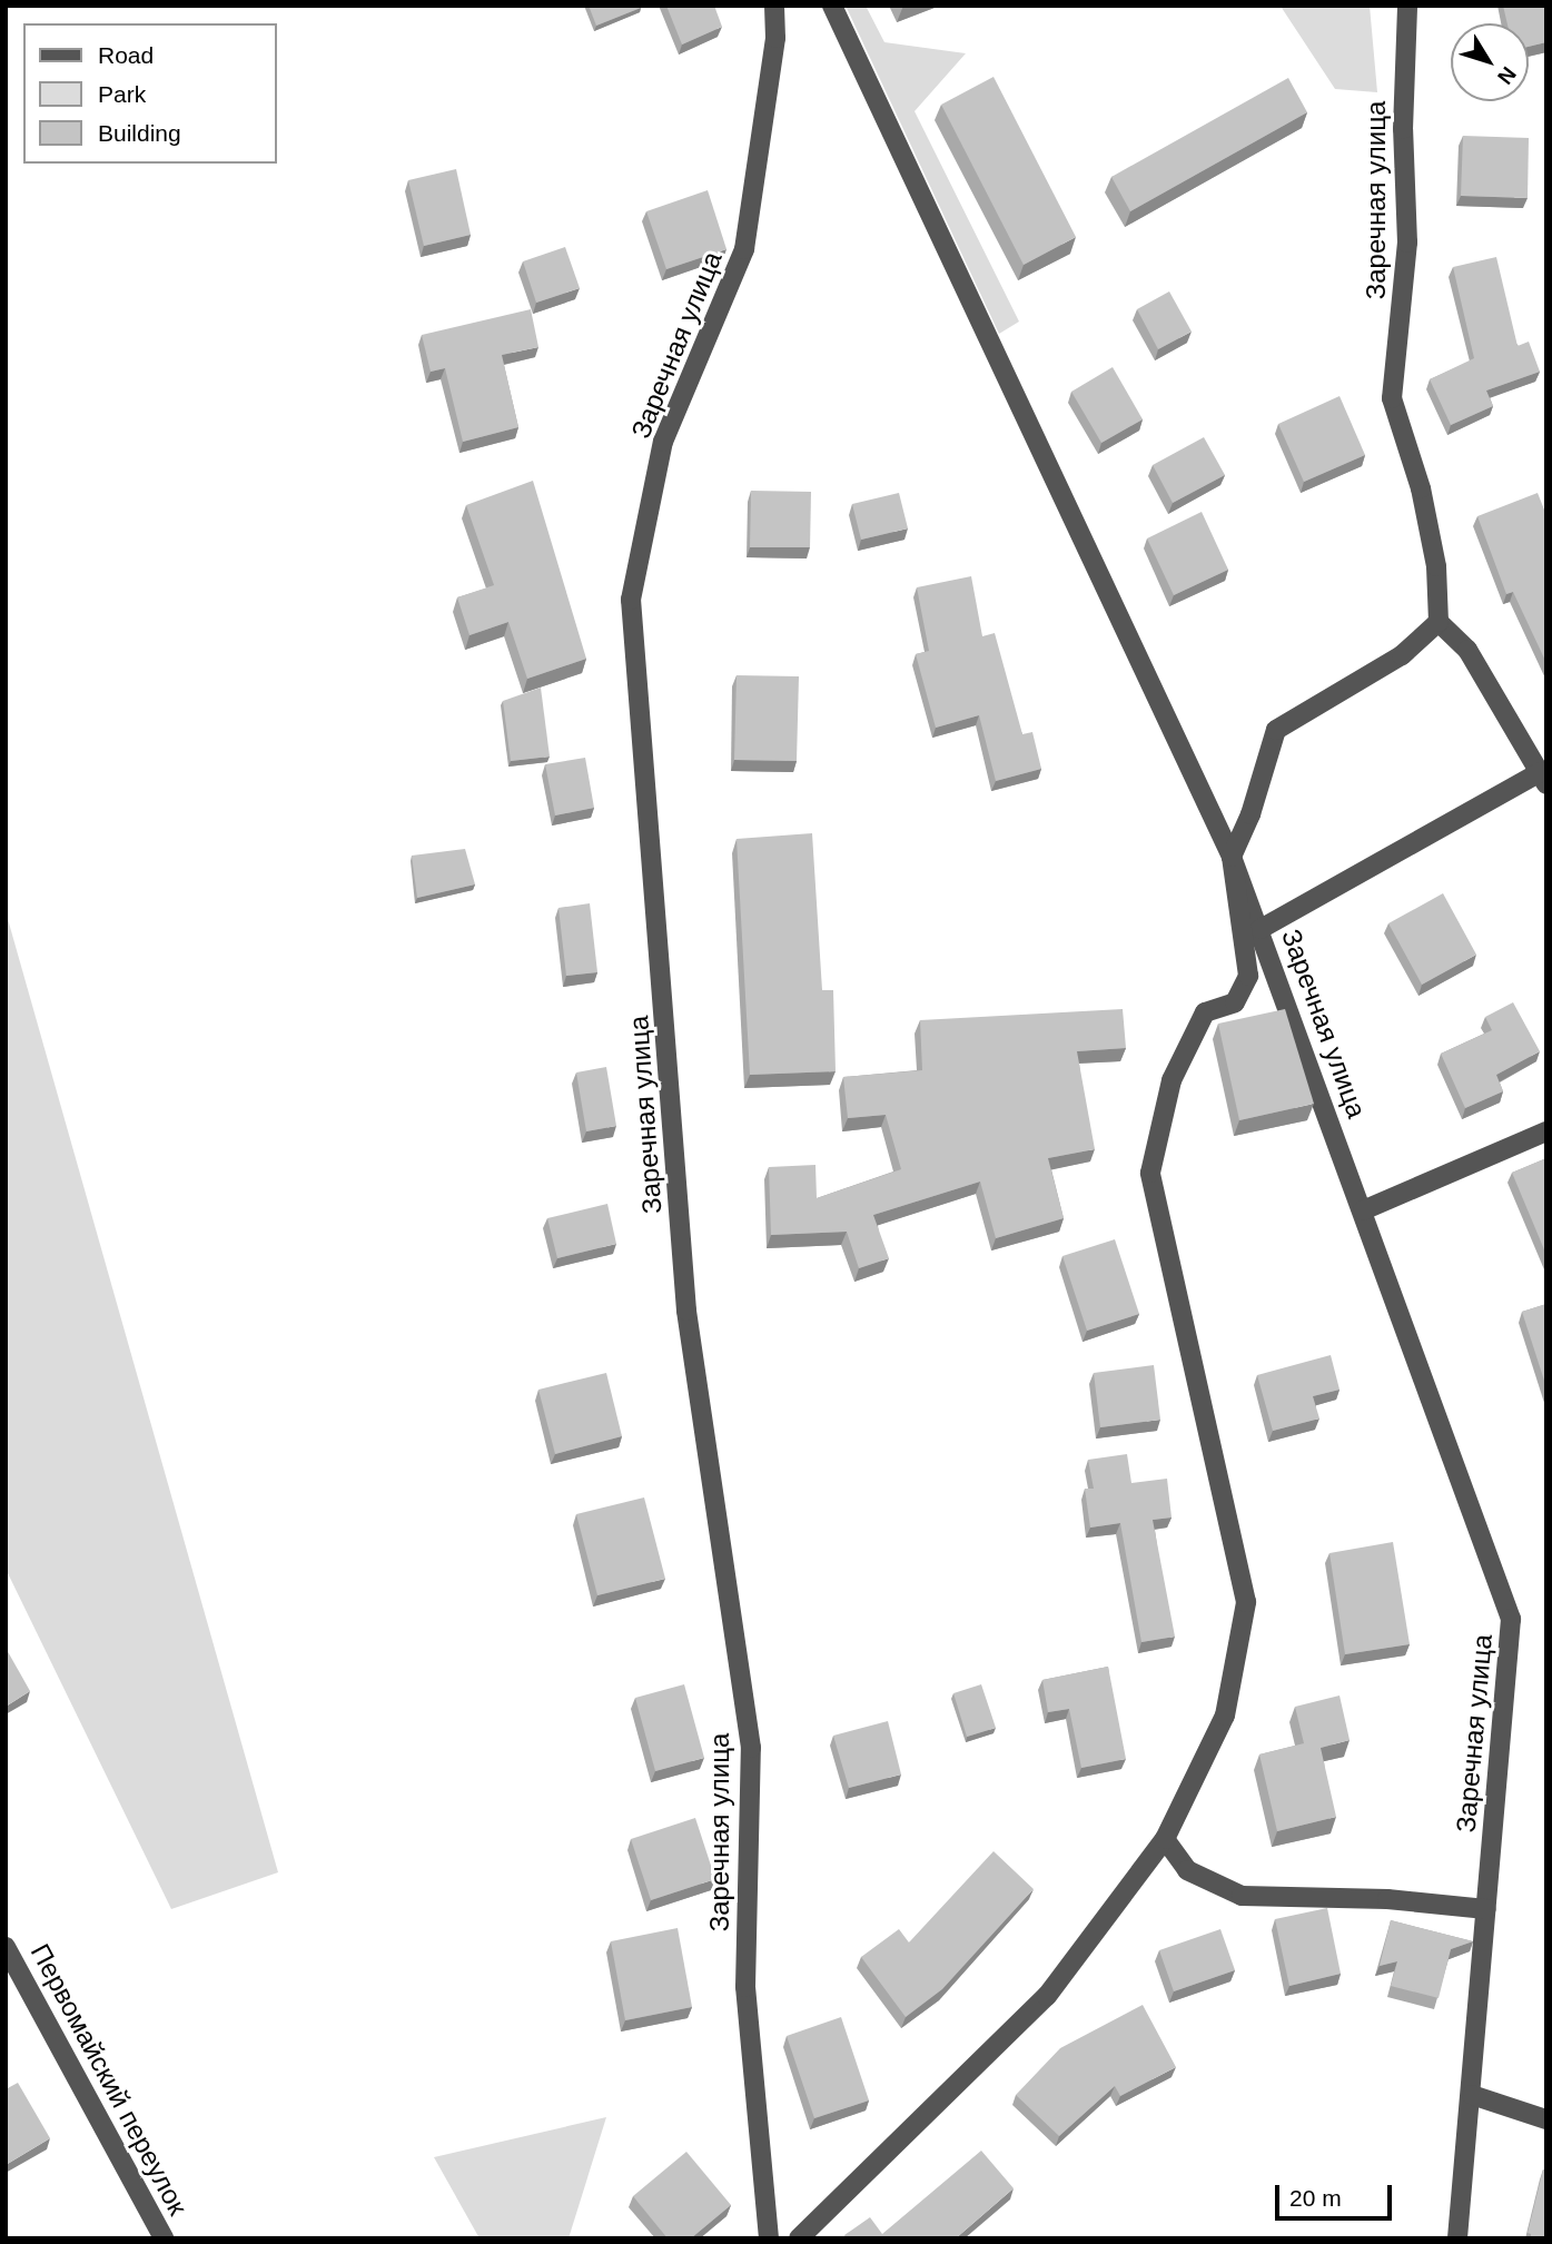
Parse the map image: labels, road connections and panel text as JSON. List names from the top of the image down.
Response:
{
  "streets": {
    "street": ["Заречная улица", "Первомайский переулок"]
  },
  "legend": ["Road", "Park", "Building"],
  "scale_bar": "20 m",
  "north": "bottom right"
}
